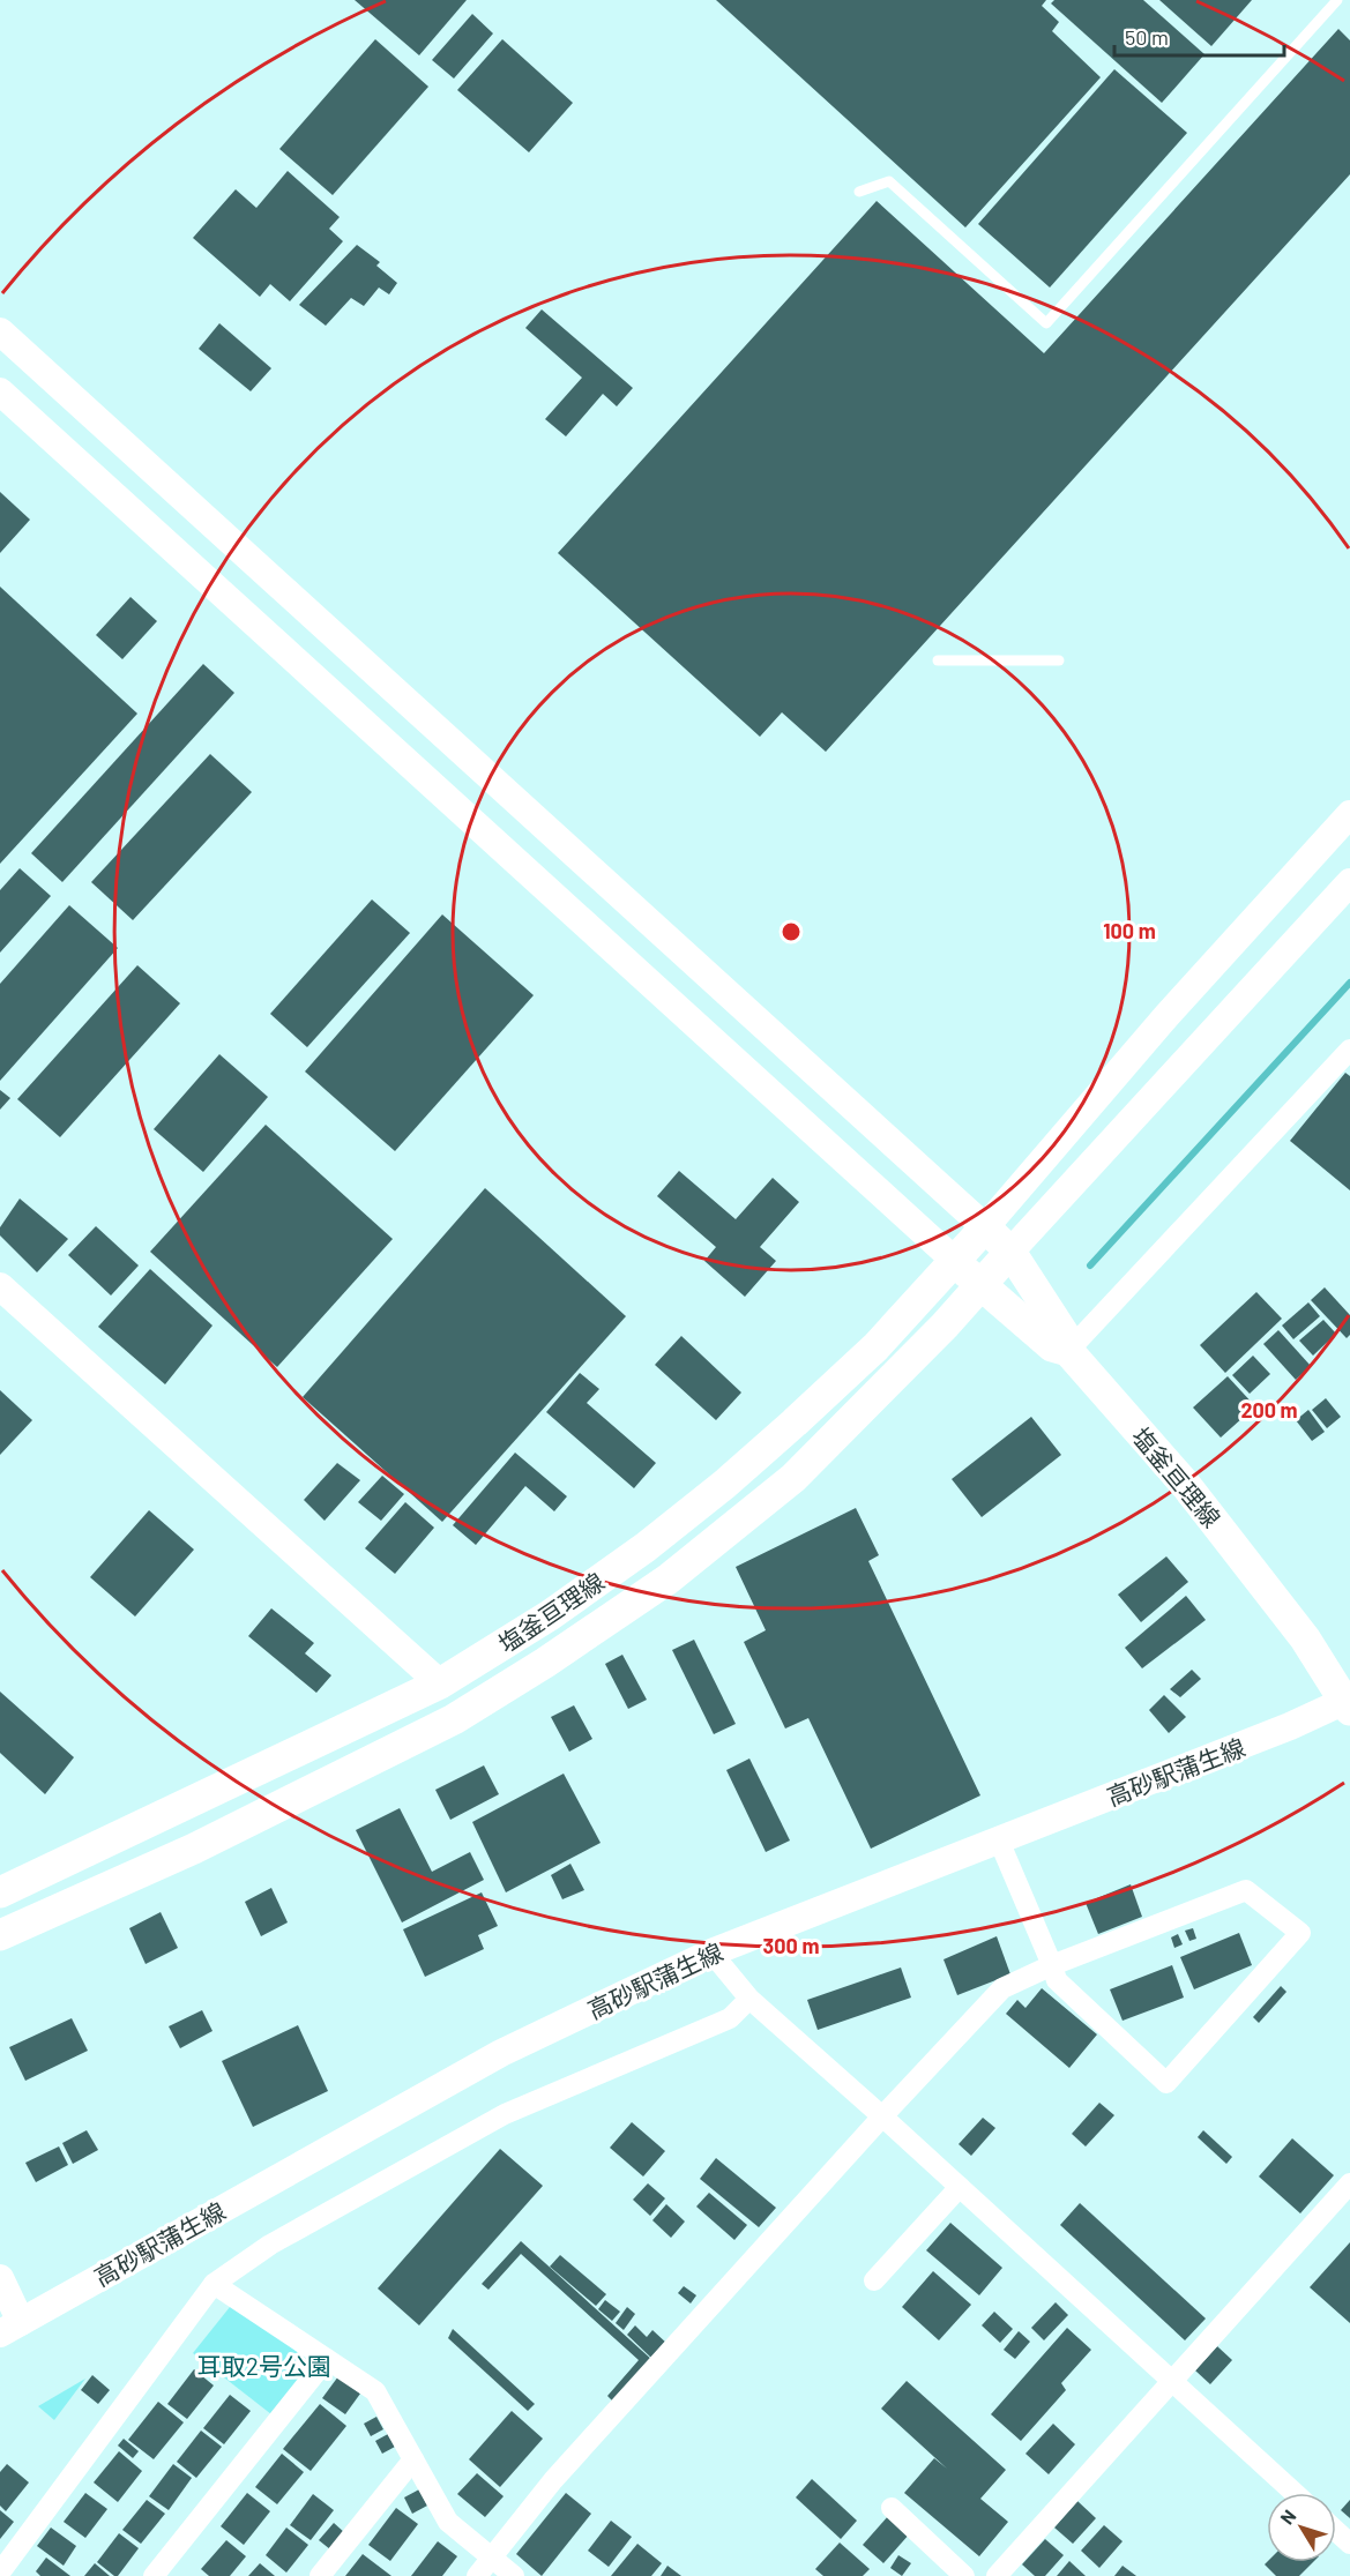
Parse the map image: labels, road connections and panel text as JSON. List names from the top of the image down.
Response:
{
  "streets": {
    "main road": ["塩釜亘理線"],
    "street": ["高砂駅蒲生線"]
  },
  "crossings": [
    ["塩釜亘理線", "高砂駅蒲生線"]
  ],
  "parks": ["耳取2号公園"],
  "scale_bar": "50 m",
  "north": "top left",
  "rings": ["100 m", "200 m", "300 m"]
}
